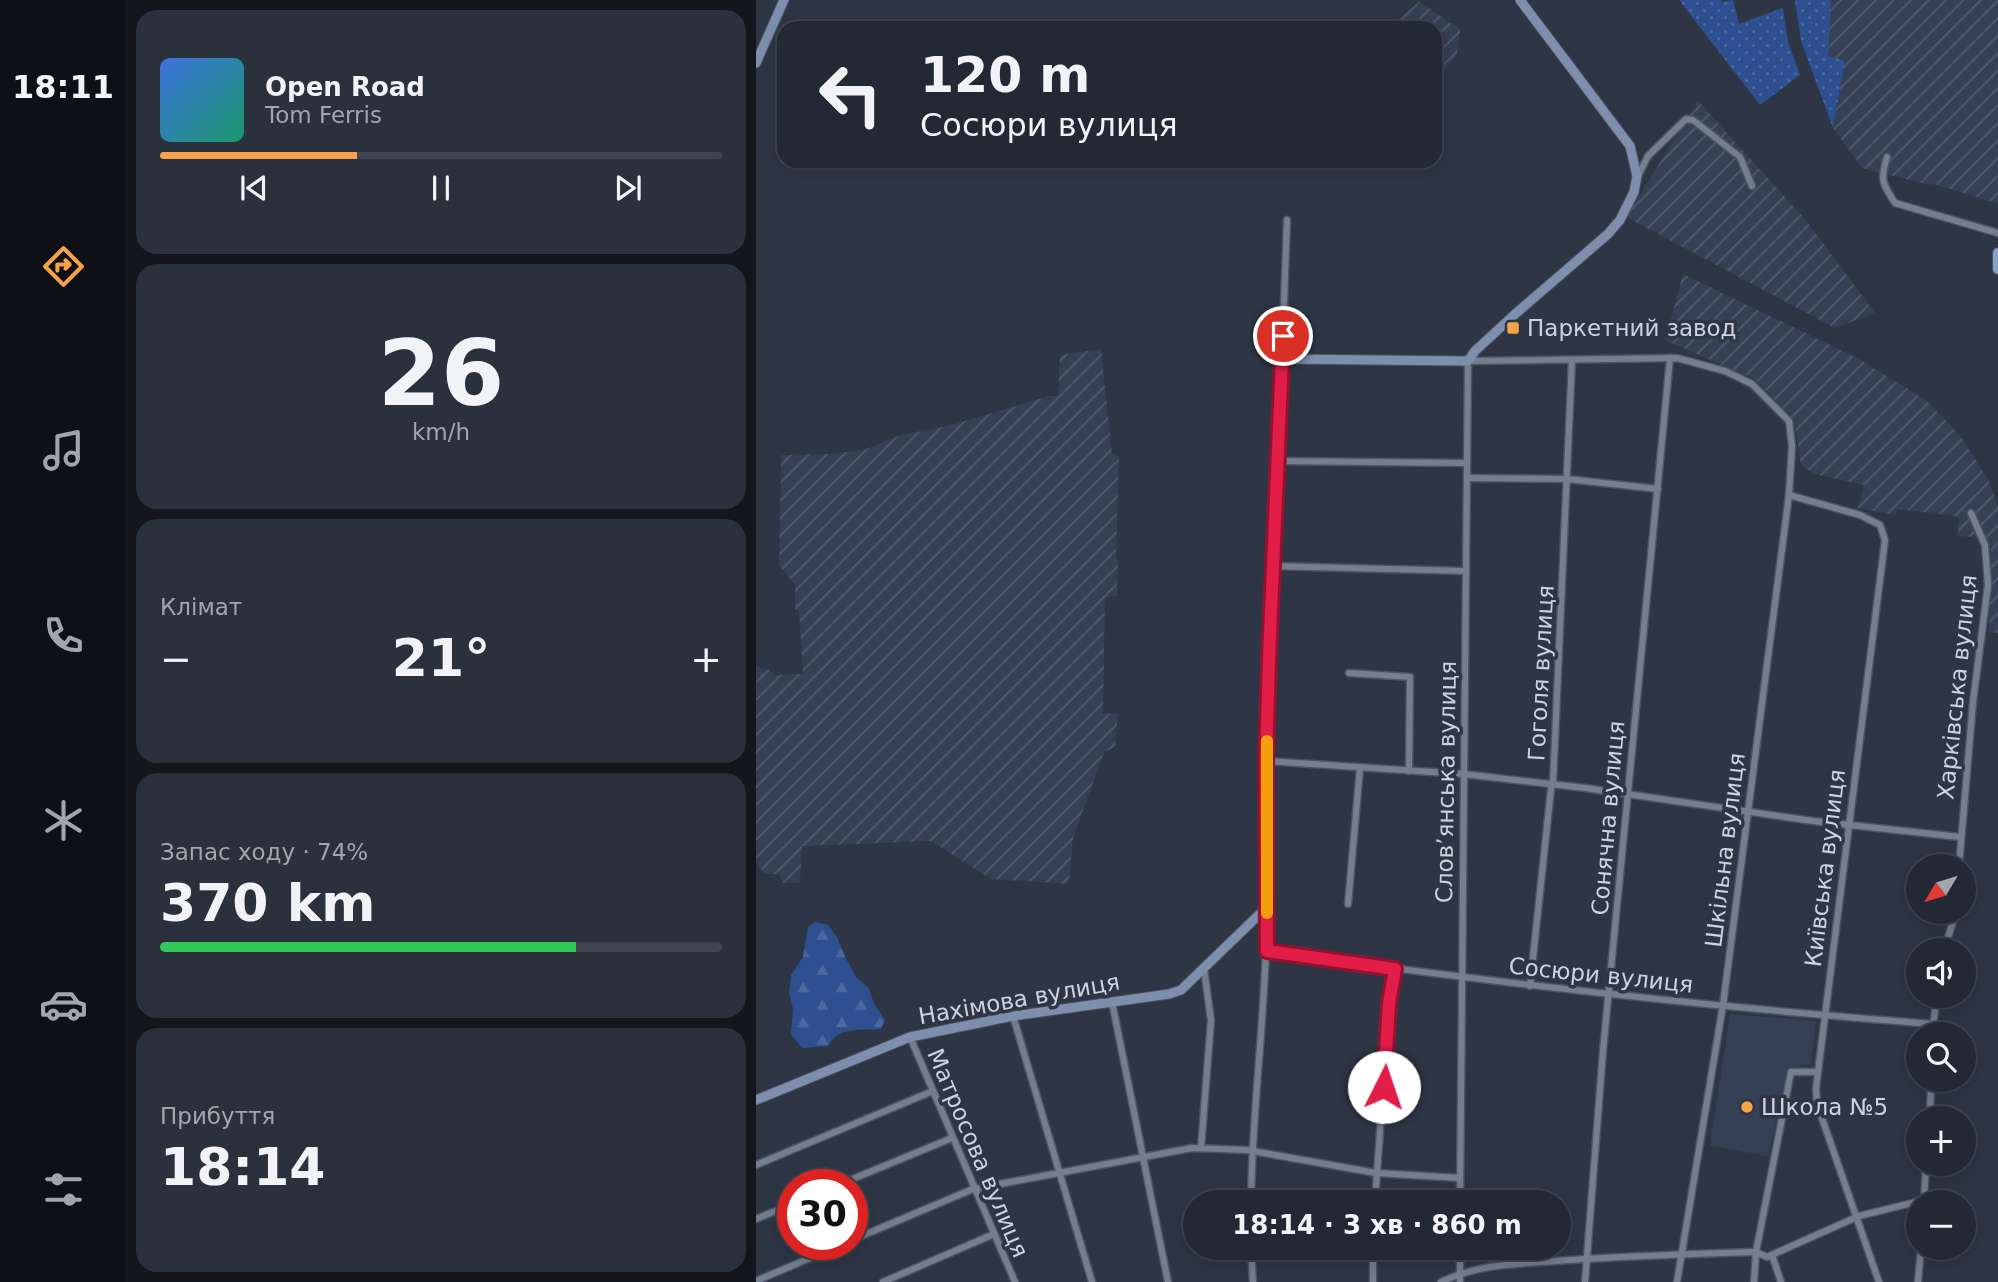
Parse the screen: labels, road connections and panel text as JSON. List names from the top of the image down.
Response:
{
  "streets": {
    "street": [
      "Гоголя вулиця",
      "Харківська вулиця",
      "Слов’янська вулиця",
      "Сонячна вулиця",
      "Шкільна вулиця",
      "Київська вулиця",
      "Сосюри вулиця",
      "Нахімова вулиця",
      "Матросова вулиця"
    ]
  },
  "crossings": [
    ["Гоголя вулиця", "Сосюри вулиця"],
    ["Слов’янська вулиця", "Сосюри вулиця"],
    ["Сонячна вулиця", "Шкільна вулиця"],
    ["Сонячна вулиця", "Сосюри вулиця"],
    ["Шкільна вулиця", "Київська вулиця"],
    ["Шкільна вулиця", "Сосюри вулиця"],
    ["Київська вулиця", "Сосюри вулиця"],
    ["Нахімова вулиця", "Матросова вулиця"]
  ],
  "places": {
    "transit": ["Паркетний завод"],
    "other": ["Школа №5"]
  },
  "north": "bottom left",
  "page": {
    "tabs": "18:11",
    "turn": ["120 m", "Сосюри вулиця"],
    "song": ["Open Road", "Tom Ferris"],
    "tile": [
      ["26", "km/h"],
      "Клімат",
      ["Запас ходу · 74%", "370 km"],
      ["Прибуття", "18:14"]
    ],
    "heat": ["−", "21°", "+"],
    "map_buttons": ["+", "−"],
    "limit": "30",
    "trip": "18:14 · 3 хв · 860 m"
  }
}
